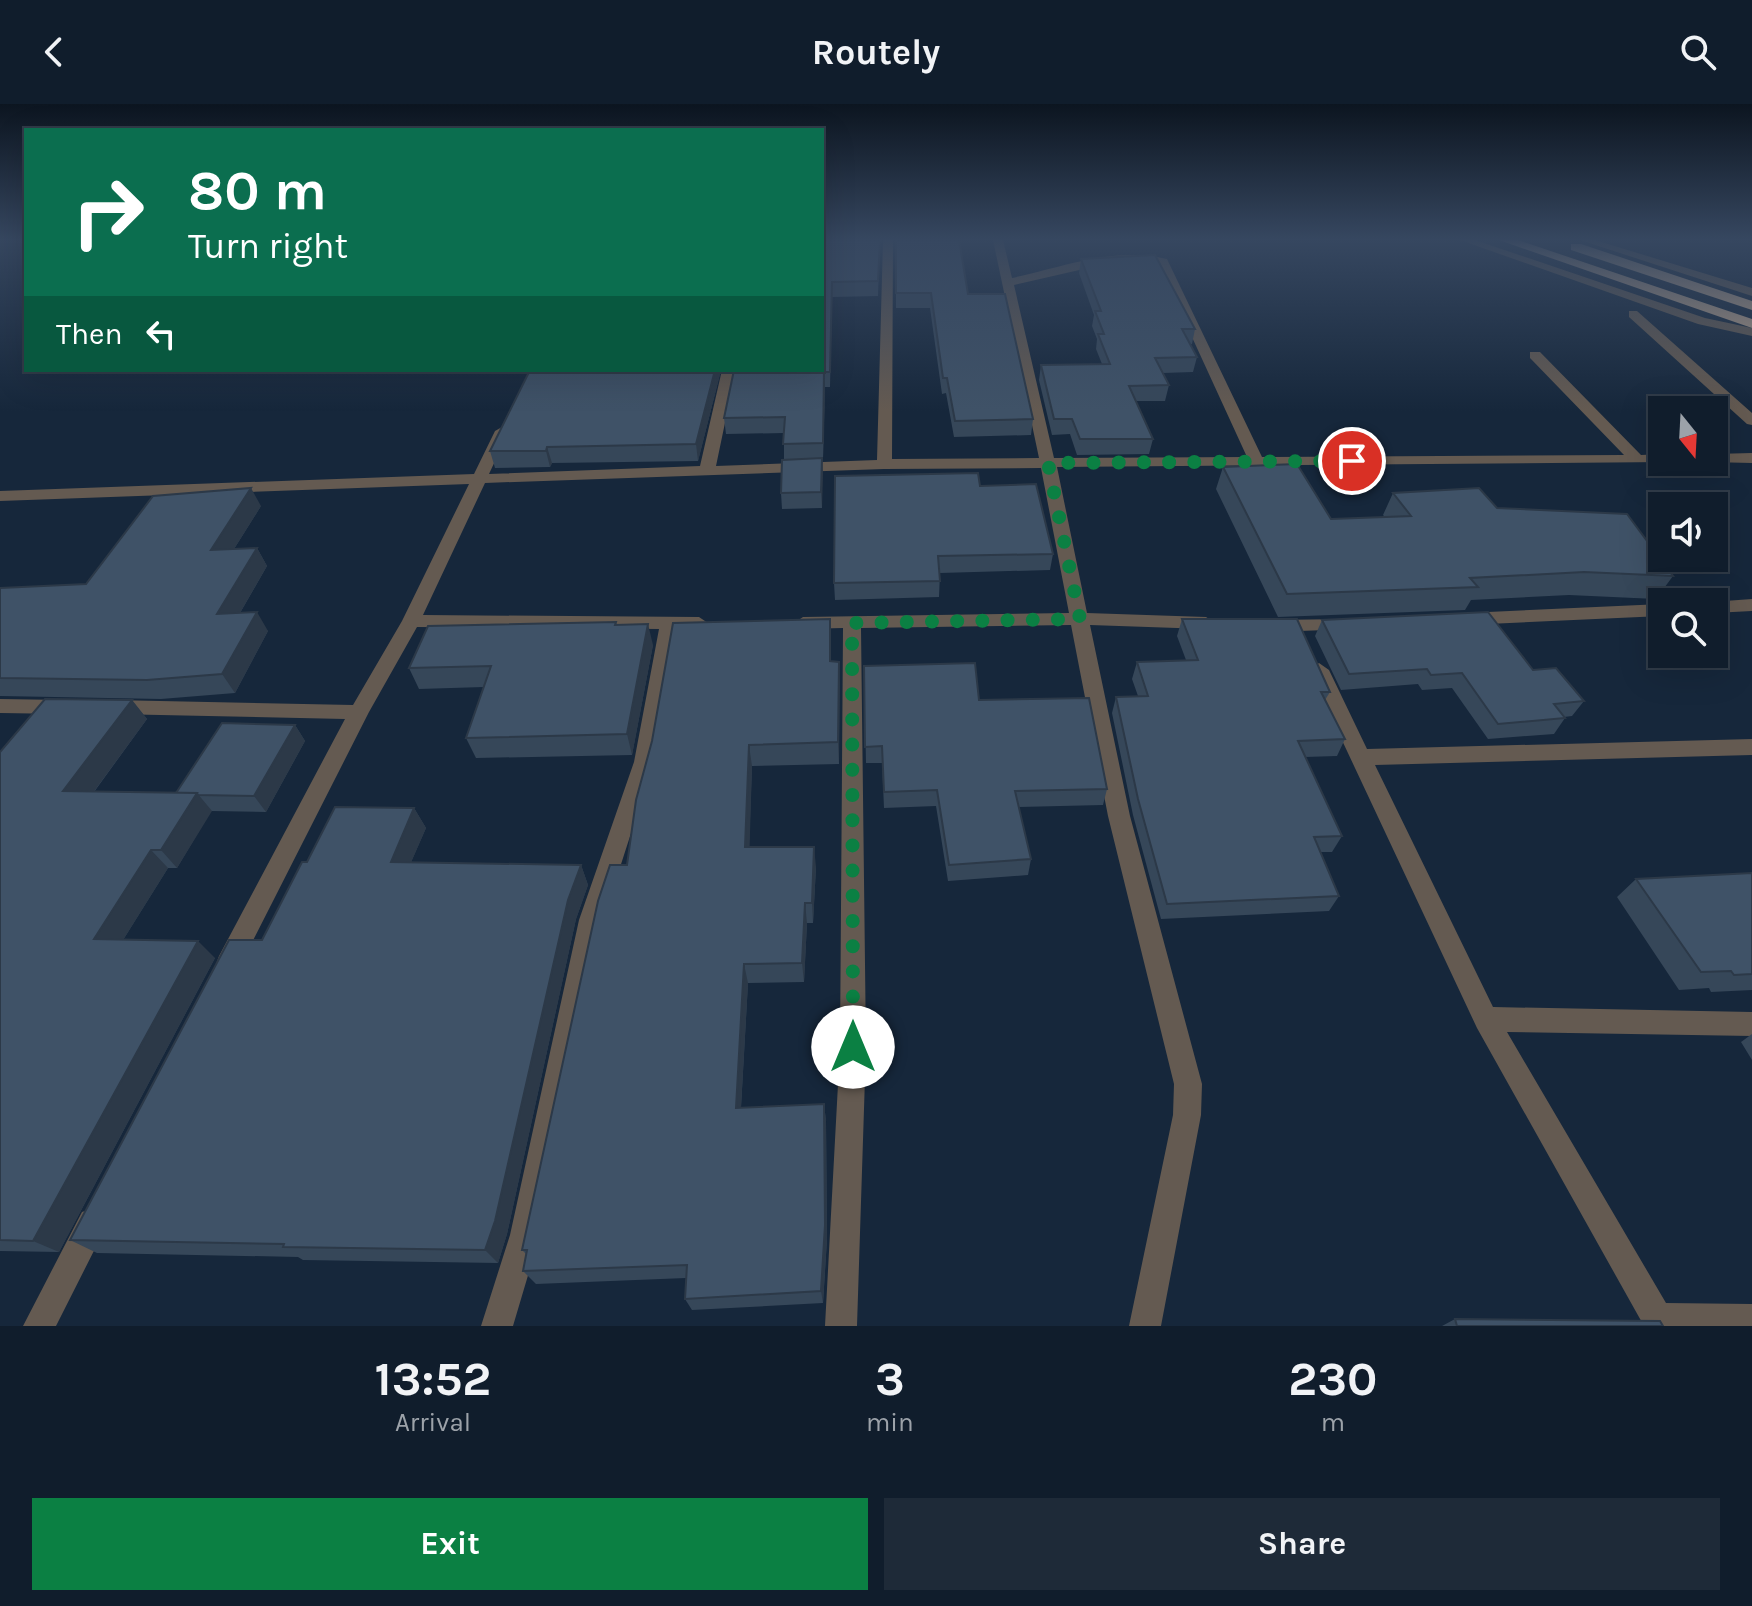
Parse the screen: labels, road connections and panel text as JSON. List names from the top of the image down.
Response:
{
  "north": "bottom",
  "page": {
    "header": "Routely",
    "turn": ["80 m", "Turn right"],
    "then": "Then",
    "eta": [
      "13:52",
      "Arrival",
      "3",
      "min",
      "230",
      "m"
    ],
    "buttons": ["Exit", "Share"]
  }
}
